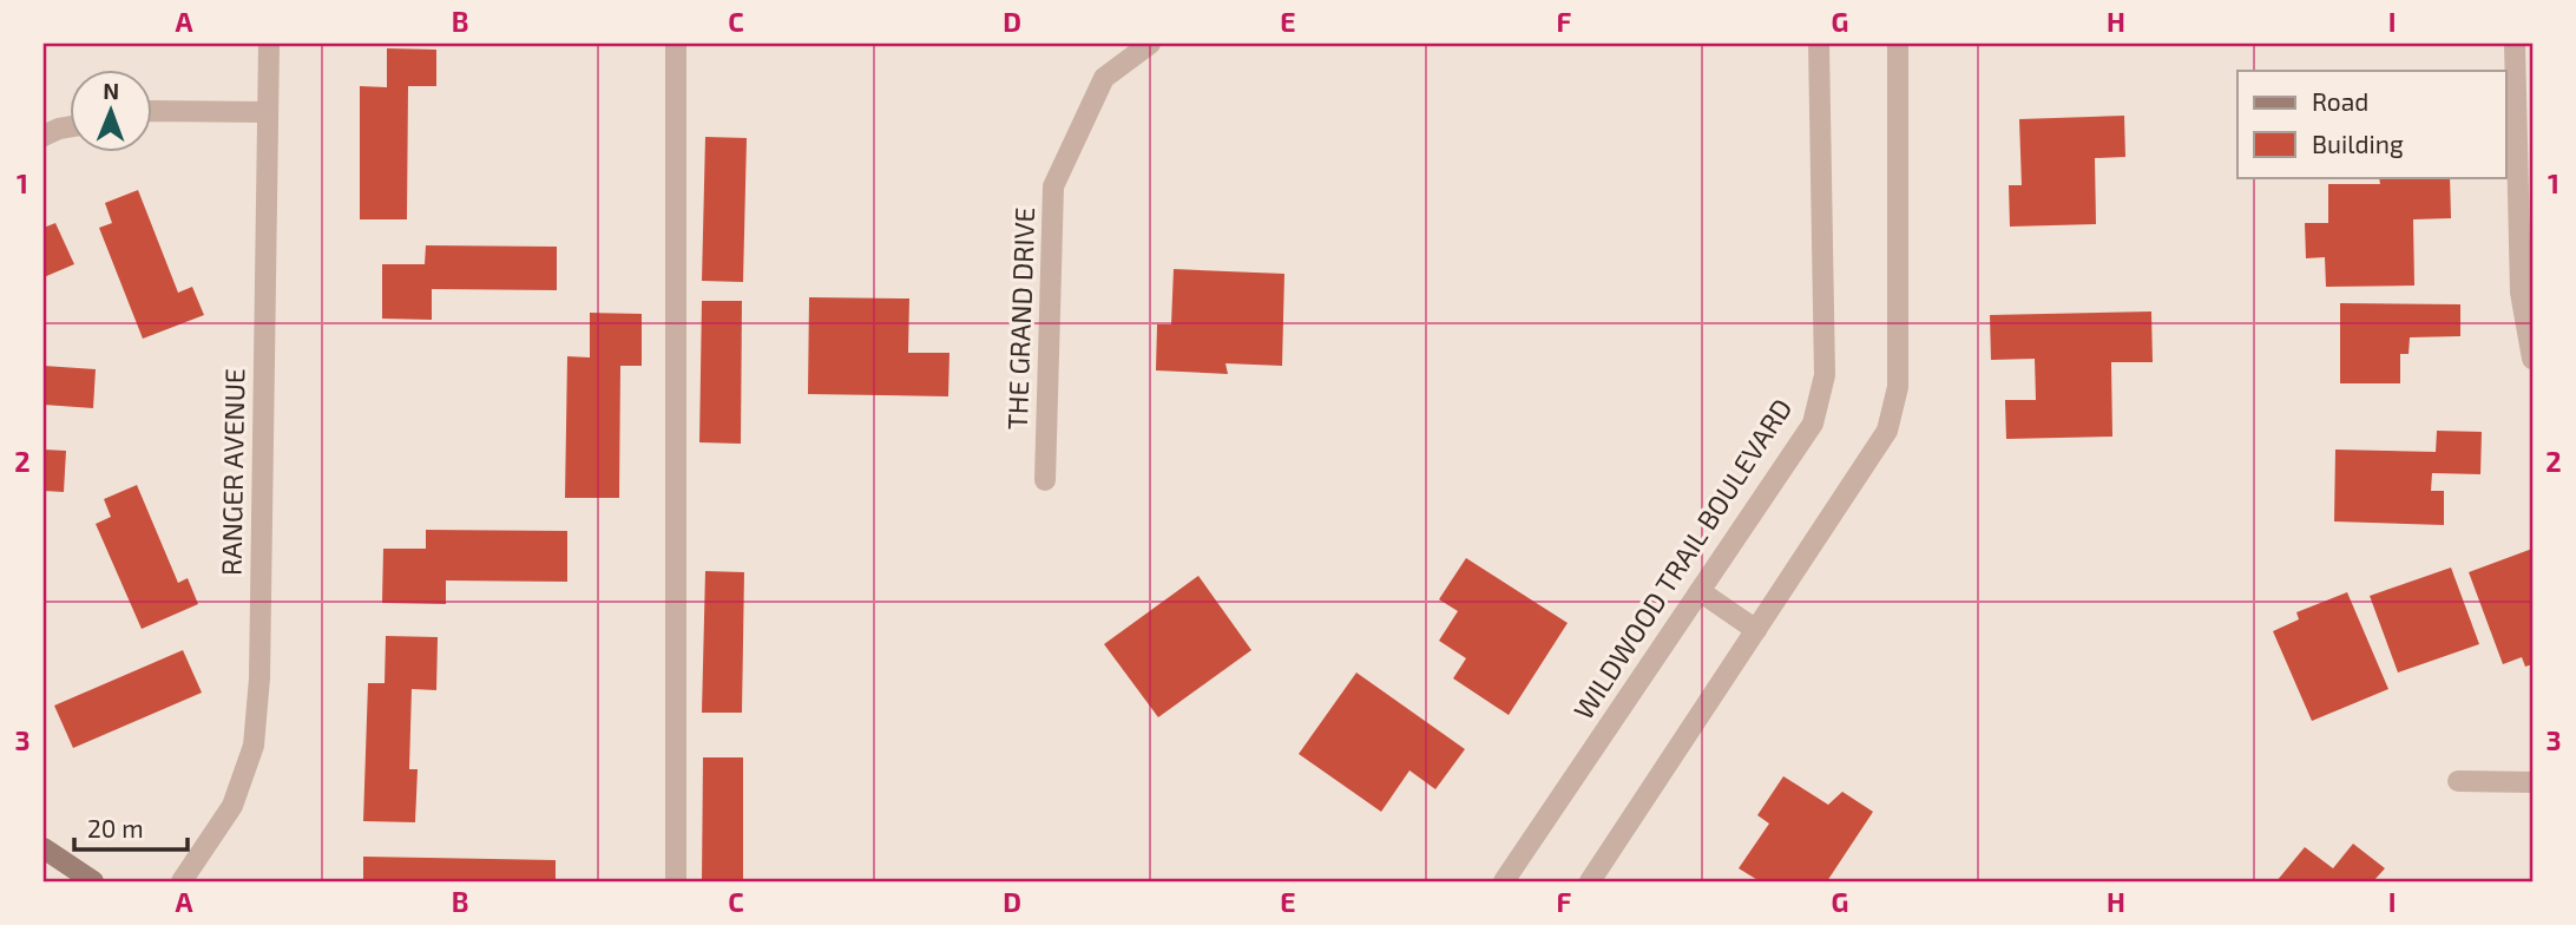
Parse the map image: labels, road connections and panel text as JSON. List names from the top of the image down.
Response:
{
  "streets": {
    "street": ["THE GRAND DRIVE", "RANGER AVENUE", "WILDWOOD TRAIL BOULEVARD"]
  },
  "legend": ["Road", "Building"],
  "scale_bar": "20 m",
  "north": "top",
  "grid": {
    "columns": [
      "A",
      "B",
      "C",
      "D",
      "E",
      "F",
      "G",
      "H",
      "I"
    ],
    "rows": ["1", "2", "3"]
  }
}
